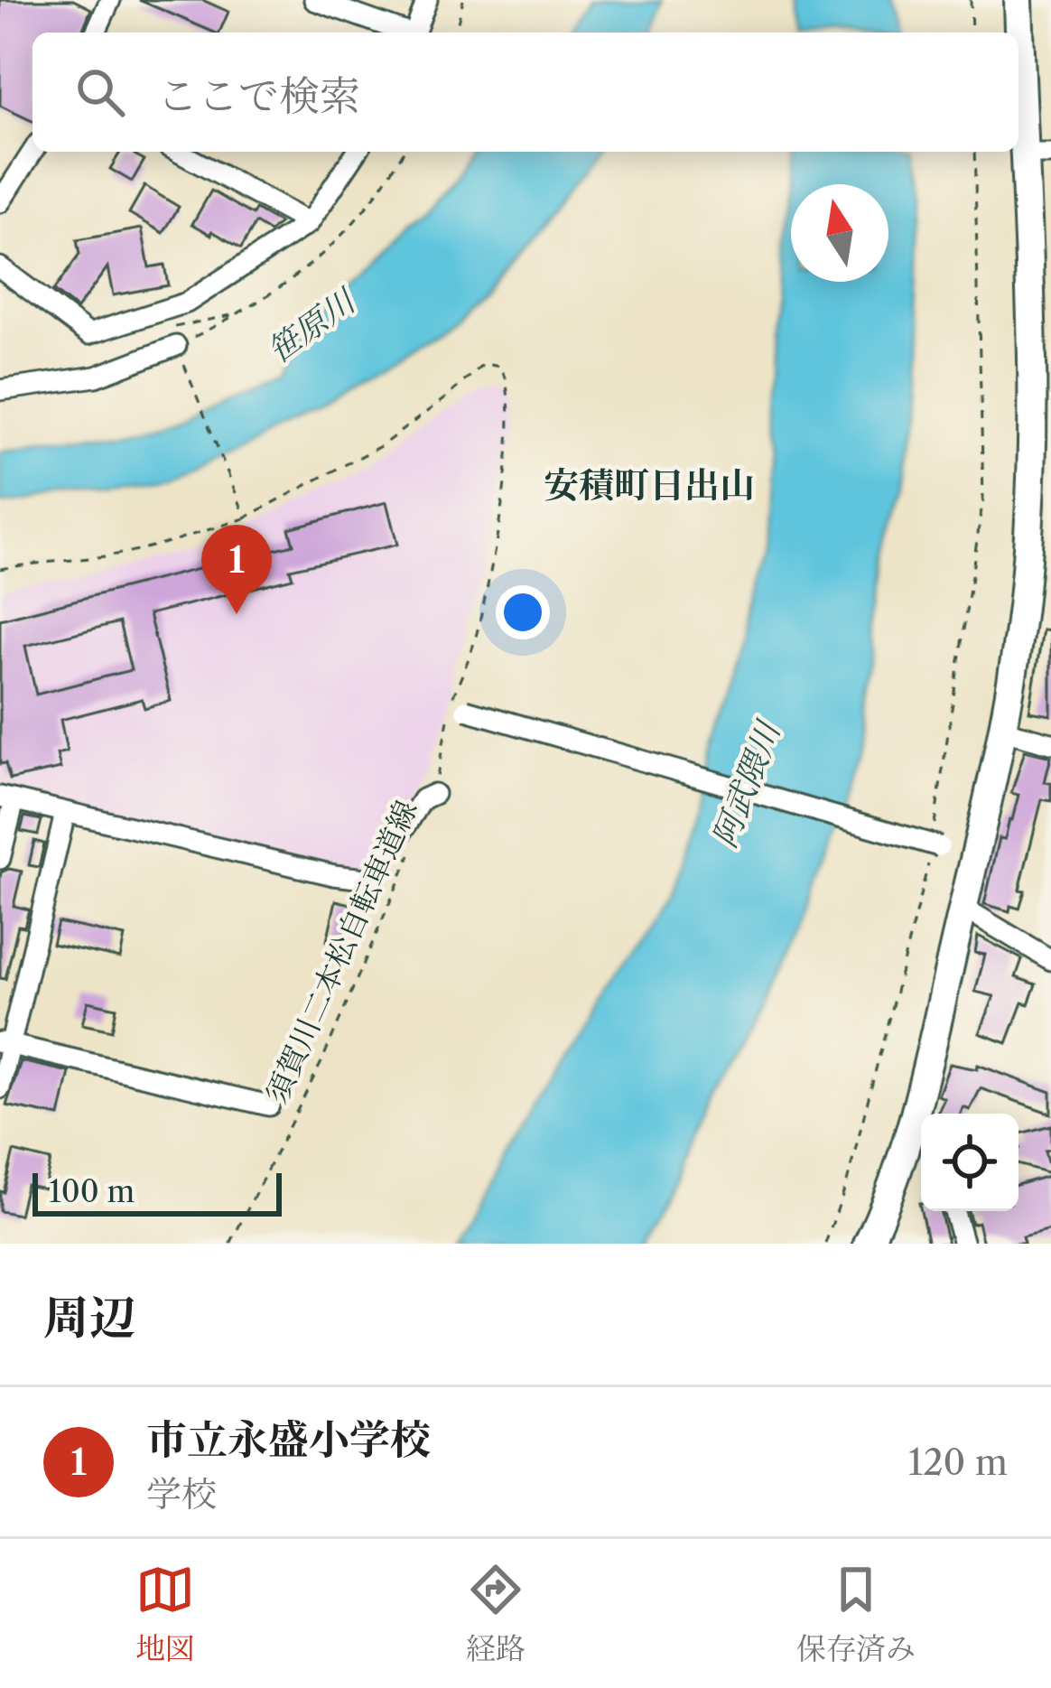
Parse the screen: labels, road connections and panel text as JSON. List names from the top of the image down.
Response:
{
  "streets": {
    "path": ["須賀川二本松自転車道線"]
  },
  "districts": ["安積町日出山"],
  "water": ["笹原川", "阿武隈川"],
  "scale_bar": "100 m",
  "north": "top",
  "page": {
    "search": "ここで検索",
    "pins": "1",
    "scale": "100 m",
    "heading": "周辺",
    "list": [
      {
        "mark": "1",
        "name": "市立永盛小学校",
        "note": "学校",
        "value": "120 m"
      }
    ],
    "nav": ["地図", "経路", "保存済み"]
  }
}
